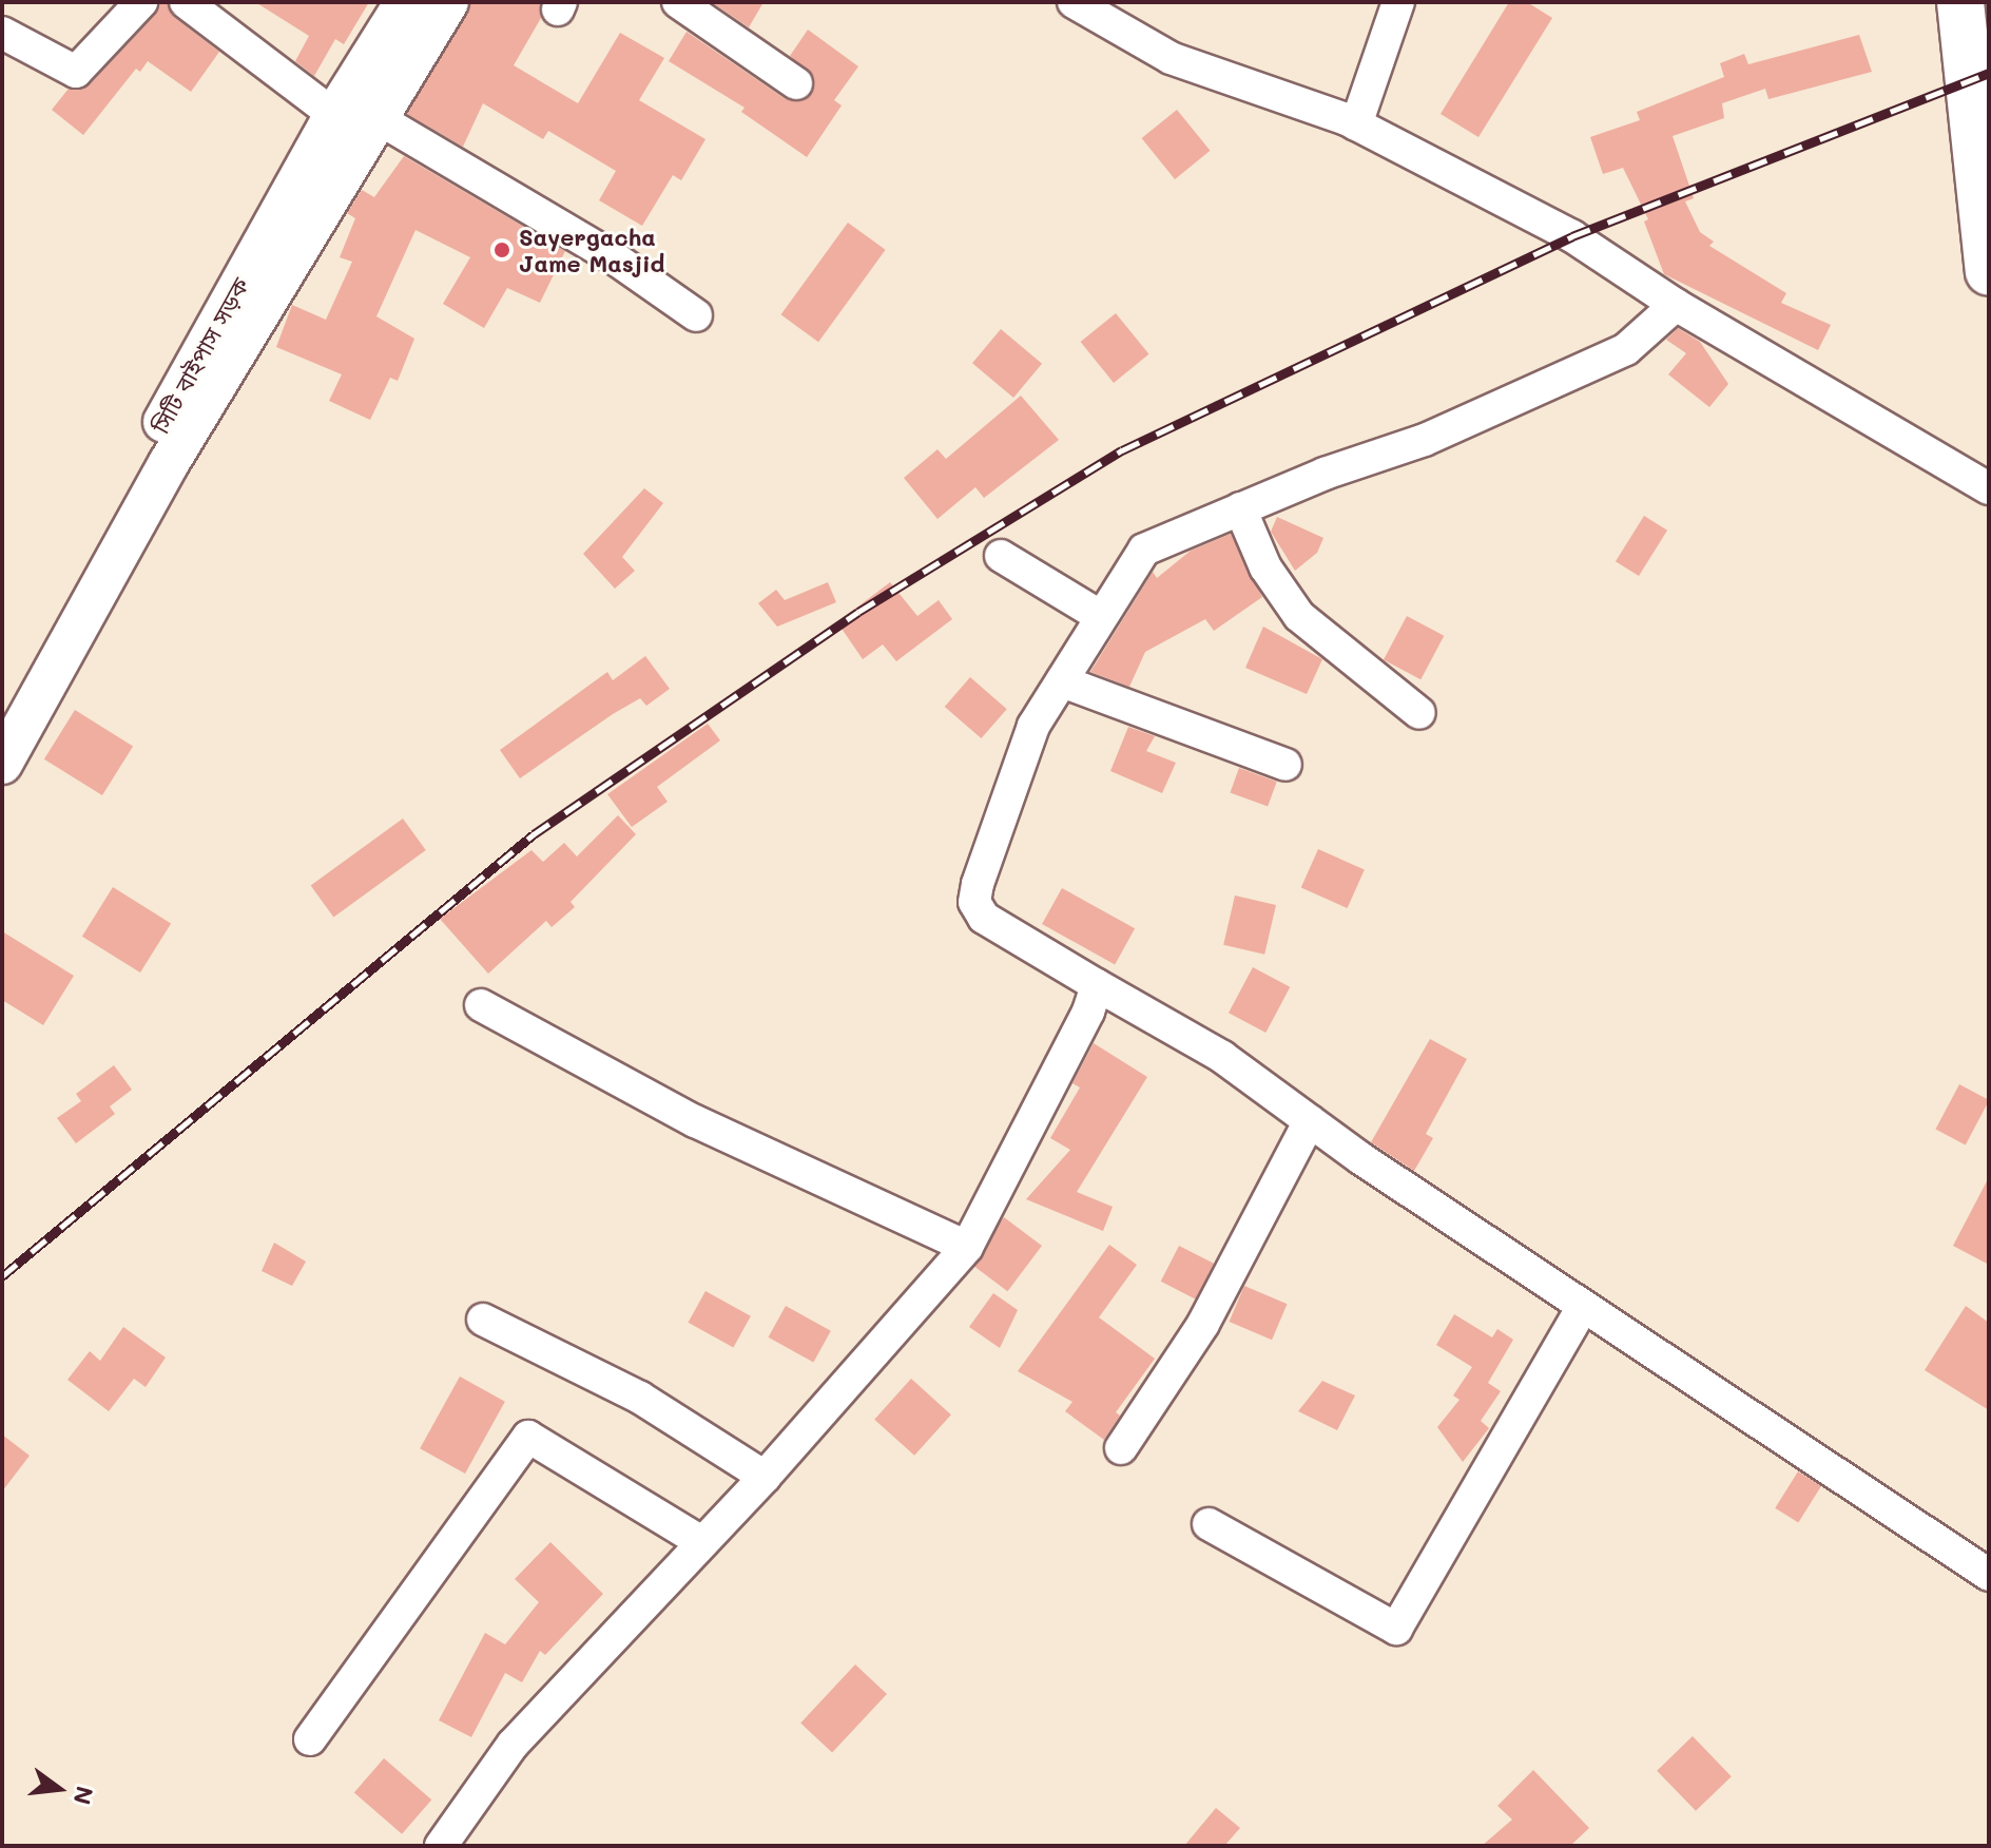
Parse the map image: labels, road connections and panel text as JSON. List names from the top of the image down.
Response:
{
  "streets": {
    "main road": ["সিটি বাইপাস সড়ক"]
  },
  "places": ["Sayergacha Jame Masjid"],
  "north": "right"
}
